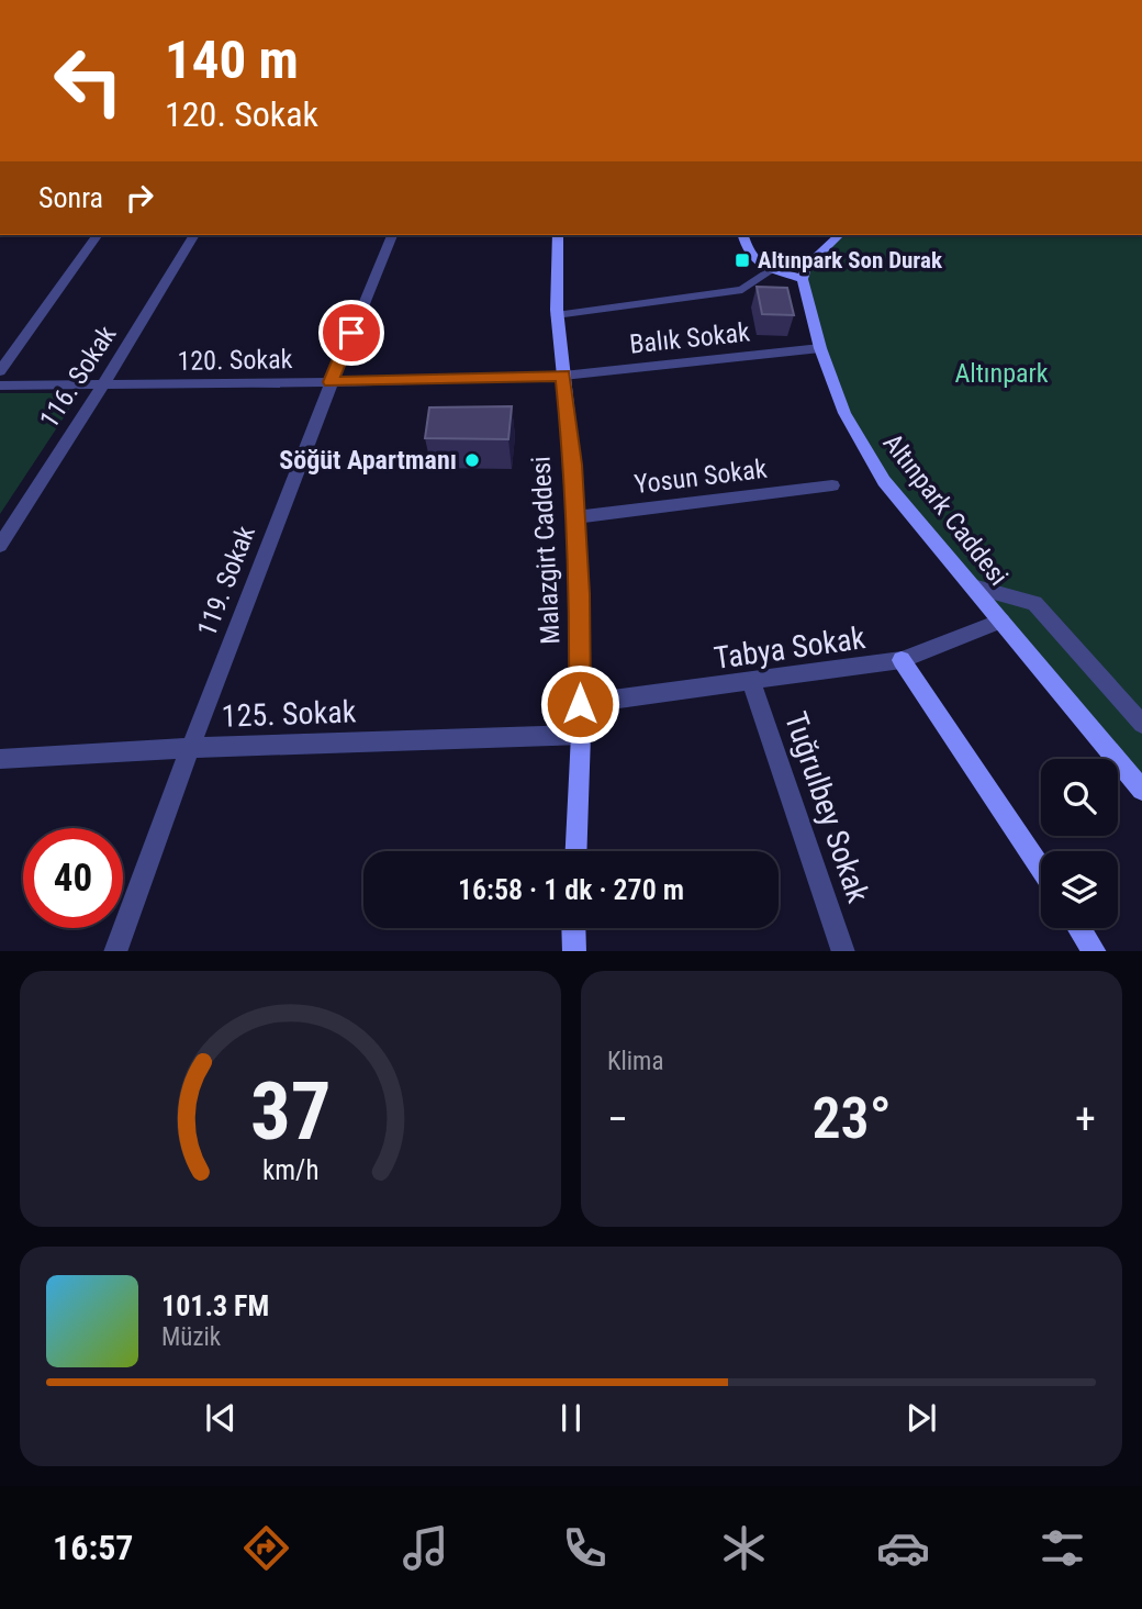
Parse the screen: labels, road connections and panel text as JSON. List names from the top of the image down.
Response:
{
  "streets": {
    "street": [
      "Balık Sokak",
      "120. Sokak",
      "116. Sokak",
      "Yosun Sokak",
      "Altınpark Caddesi",
      "Malazgirt Caddesi",
      "119. Sokak",
      "Tabya Sokak",
      "125. Sokak",
      "Tuğrulbey Sokak"
    ]
  },
  "crossings": [
    ["Balık Sokak", "120. Sokak"],
    ["Balık Sokak", "Altınpark Caddesi"],
    ["Balık Sokak", "Malazgirt Caddesi"],
    ["120. Sokak", "116. Sokak"],
    ["120. Sokak", "Malazgirt Caddesi"],
    ["120. Sokak", "119. Sokak"],
    ["Yosun Sokak", "Malazgirt Caddesi"],
    ["Altınpark Caddesi", "Tabya Sokak"],
    ["Malazgirt Caddesi", "Tabya Sokak"],
    ["Malazgirt Caddesi", "125. Sokak"],
    ["119. Sokak", "125. Sokak"],
    ["Tabya Sokak", "Tuğrulbey Sokak"]
  ],
  "parks": ["Altınpark"],
  "places": {
    "transit": ["Altınpark Son Durak"],
    "other": ["Söğüt Apartmanı"]
  },
  "page": {
    "turn": ["140 m", "120. Sokak"],
    "then": "Sonra",
    "limit": "40",
    "trip": "16:58 · 1 dk · 270 m",
    "tile": "Klima",
    "heat": ["−", "23°", "+"],
    "song": ["101.3 FM", "Müzik"],
    "tabs": "16:57",
    "gauge": ["37", "km/h"]
  }
}
